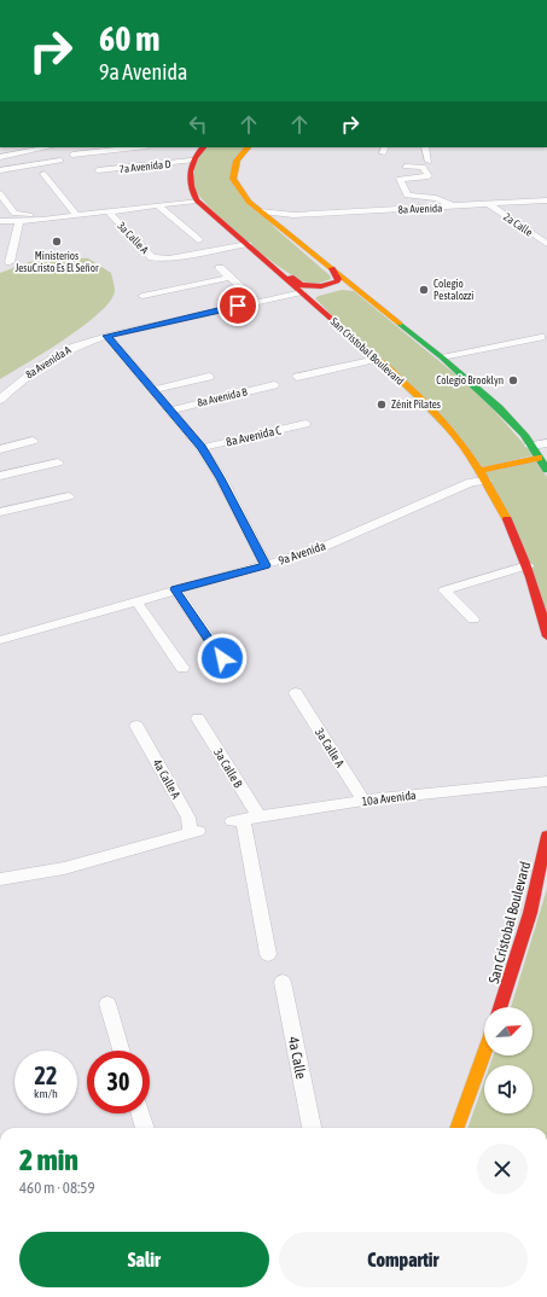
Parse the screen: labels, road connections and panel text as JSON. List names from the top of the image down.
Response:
{
  "streets": {
    "main road": ["San Cristobal Boulevard"],
    "street": [
      "7a Avenida D",
      "8a Avenida",
      "2a Calle",
      "3a Calle A",
      "8a Avenida A",
      "8a Avenida B",
      "8a Avenida C",
      "9a Avenida",
      "3a Calle B",
      "4a Calle A",
      "10a Avenida",
      "4a Calle"
    ]
  },
  "crossings": [
    ["7a Avenida D", "San Cristobal Boulevard"],
    ["8a Avenida", "2a Calle"],
    ["3a Calle A", "San Cristobal Boulevard"],
    ["3a Calle A", "10a Avenida"],
    ["San Cristobal Boulevard", "8a Avenida A"],
    ["San Cristobal Boulevard", "9a Avenida"],
    ["3a Calle B", "10a Avenida"]
  ],
  "places": [
    "Ministerios JesuCristo Es El Señor",
    "Colegio Pestalozzi",
    "Colegio Brooklyn",
    "Zénit Pilates"
  ],
  "north": "top right",
  "page": {
    "turn": ["60 m", "9a Avenida"],
    "speed": "22 km/h",
    "limit": "30",
    "heading": ["2 min", "460 m · 08:59"],
    "buttons": ["Salir", "Compartir"]
  }
}
